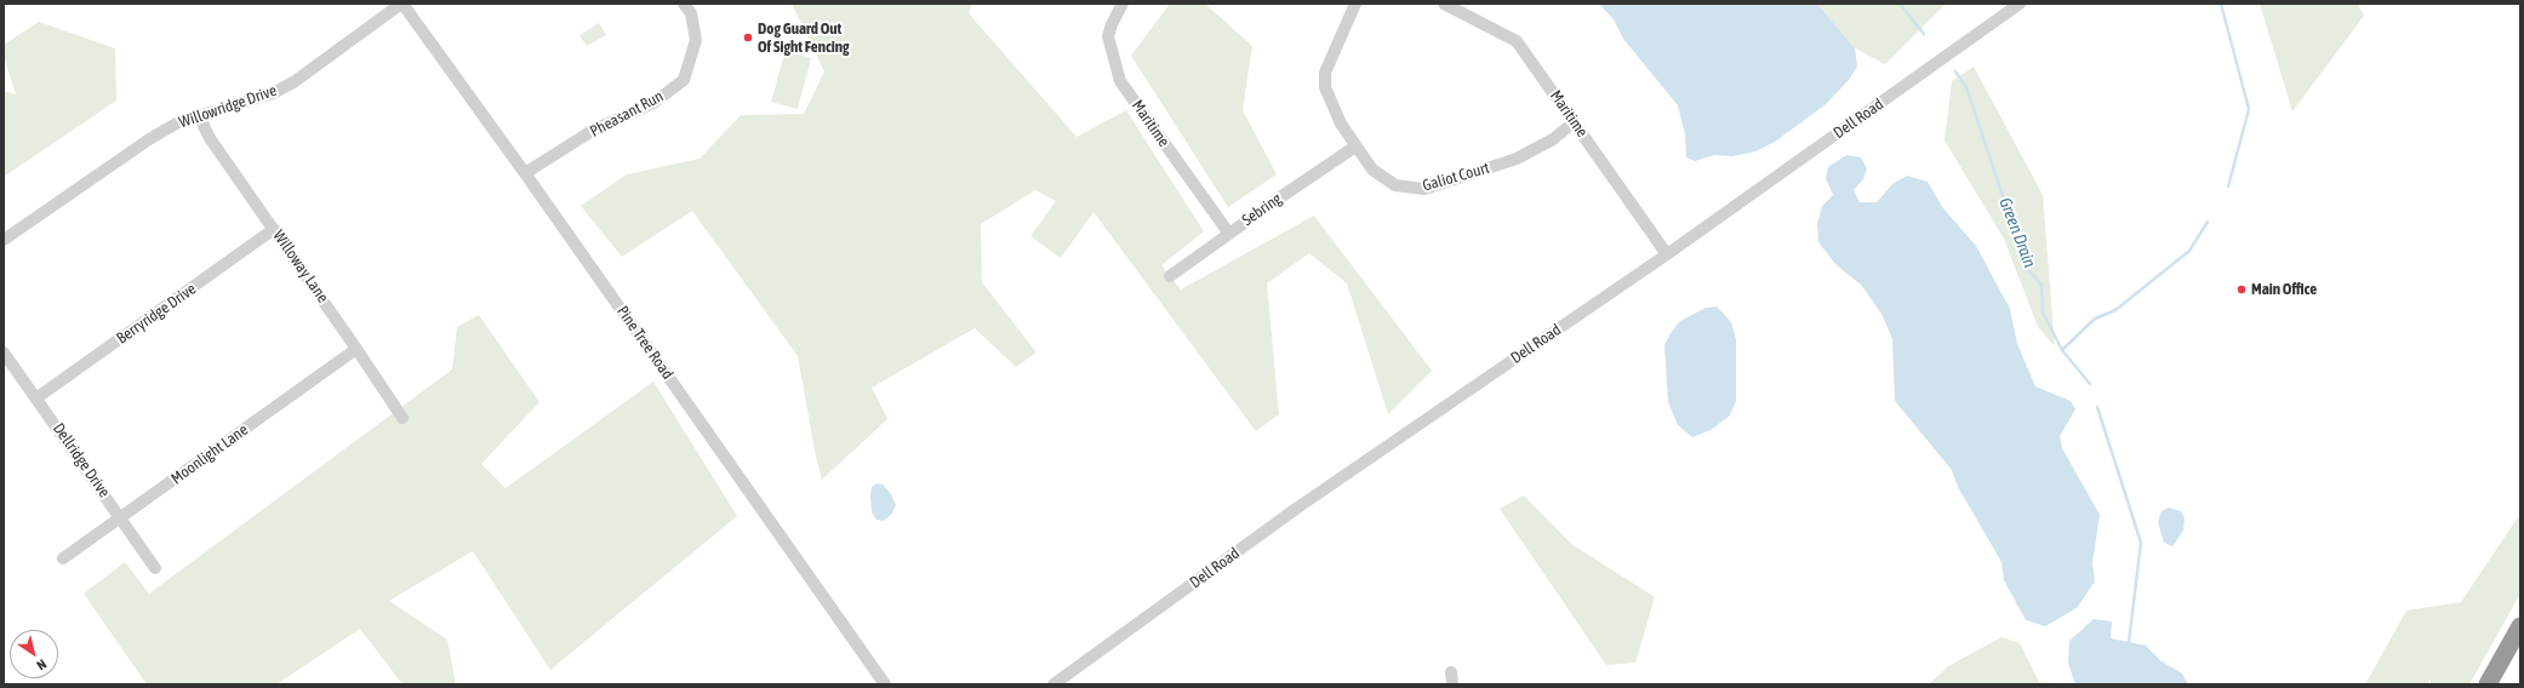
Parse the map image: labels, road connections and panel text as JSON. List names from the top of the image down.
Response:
{
  "streets": {
    "street": [
      "Willowridge Drive",
      "Pheasant Run",
      "Maritime",
      "Dell Road",
      "Galiot Court",
      "Sebring",
      "Willoway Lane",
      "Berryridge Drive",
      "Pine Tree Road",
      "Moonlight Lane",
      "Dellridge Drive"
    ]
  },
  "crossings": [
    ["Willowridge Drive", "Willoway Lane"],
    ["Willowridge Drive", "Pine Tree Road"],
    ["Pheasant Run", "Pine Tree Road"],
    ["Maritime", "Dell Road"],
    ["Maritime", "Galiot Court"],
    ["Maritime", "Sebring"],
    ["Galiot Court", "Sebring"],
    ["Willoway Lane", "Berryridge Drive"],
    ["Willoway Lane", "Moonlight Lane"],
    ["Berryridge Drive", "Dellridge Drive"],
    ["Moonlight Lane", "Dellridge Drive"]
  ],
  "water": ["Green Drain"],
  "places": ["Dog Guard Out Of Sight Fencing", "Main Office"],
  "north": "bottom right"
}
